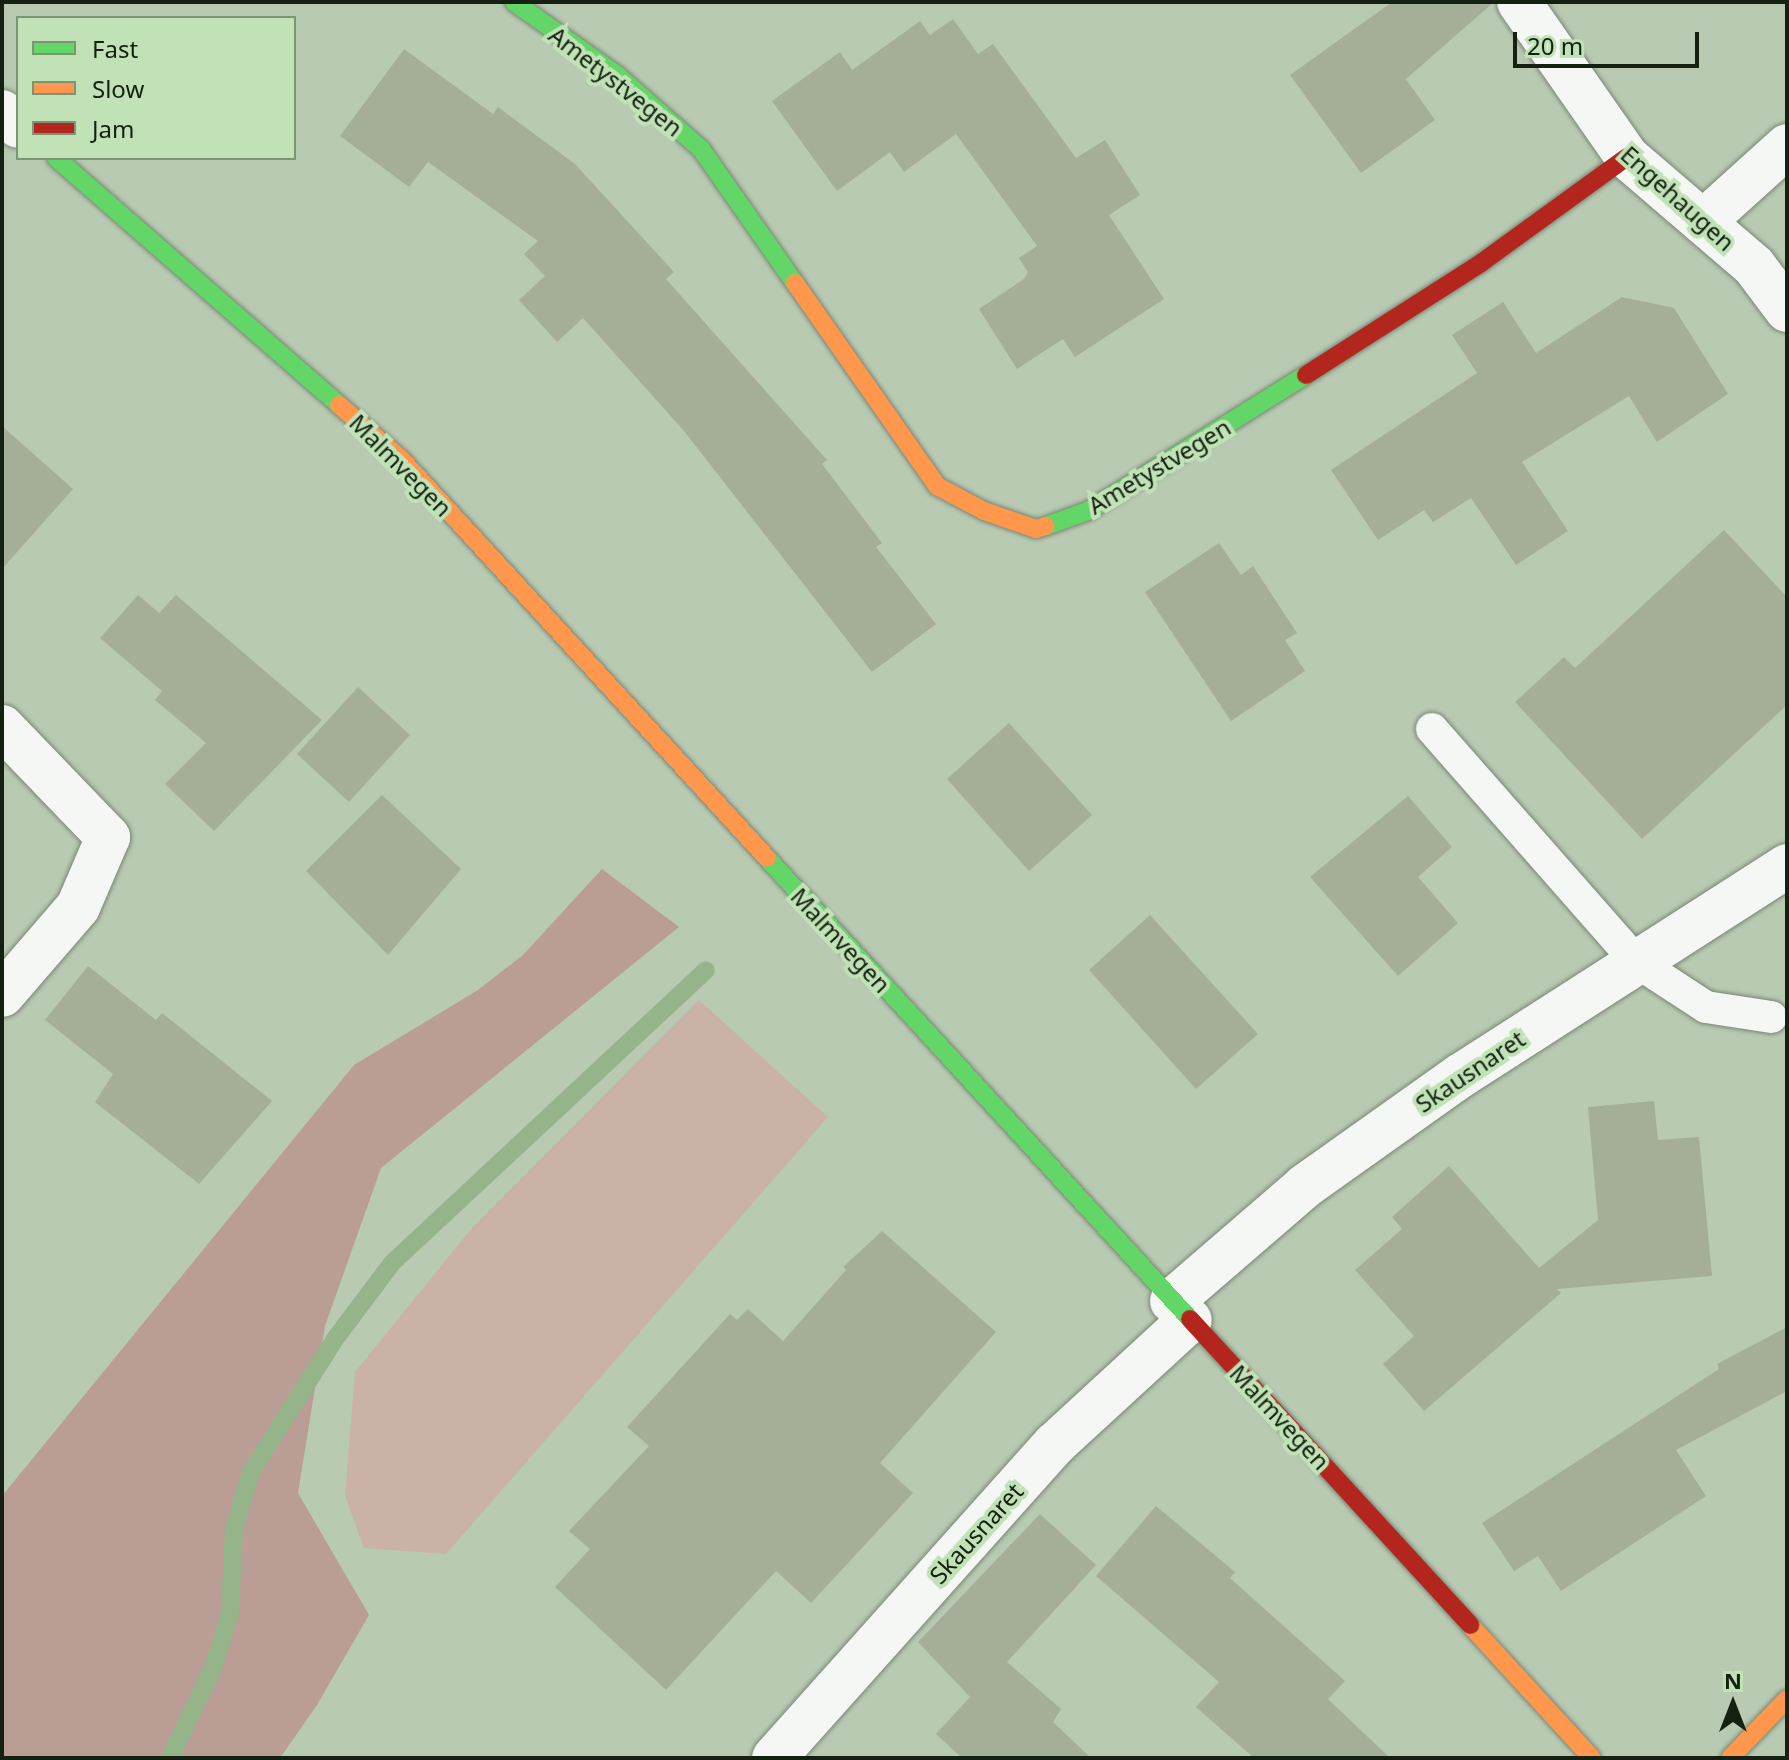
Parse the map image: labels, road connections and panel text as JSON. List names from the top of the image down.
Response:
{
  "streets": {
    "street": [
      "Ametystvegen",
      "Engehaugen",
      "Malmvegen",
      "Skausnaret"
    ]
  },
  "crossings": [
    ["Ametystvegen", "Engehaugen"],
    ["Malmvegen", "Skausnaret"]
  ],
  "legend": ["Fast", "Slow", "Jam"],
  "scale_bar": "20 m",
  "north": "top"
}
